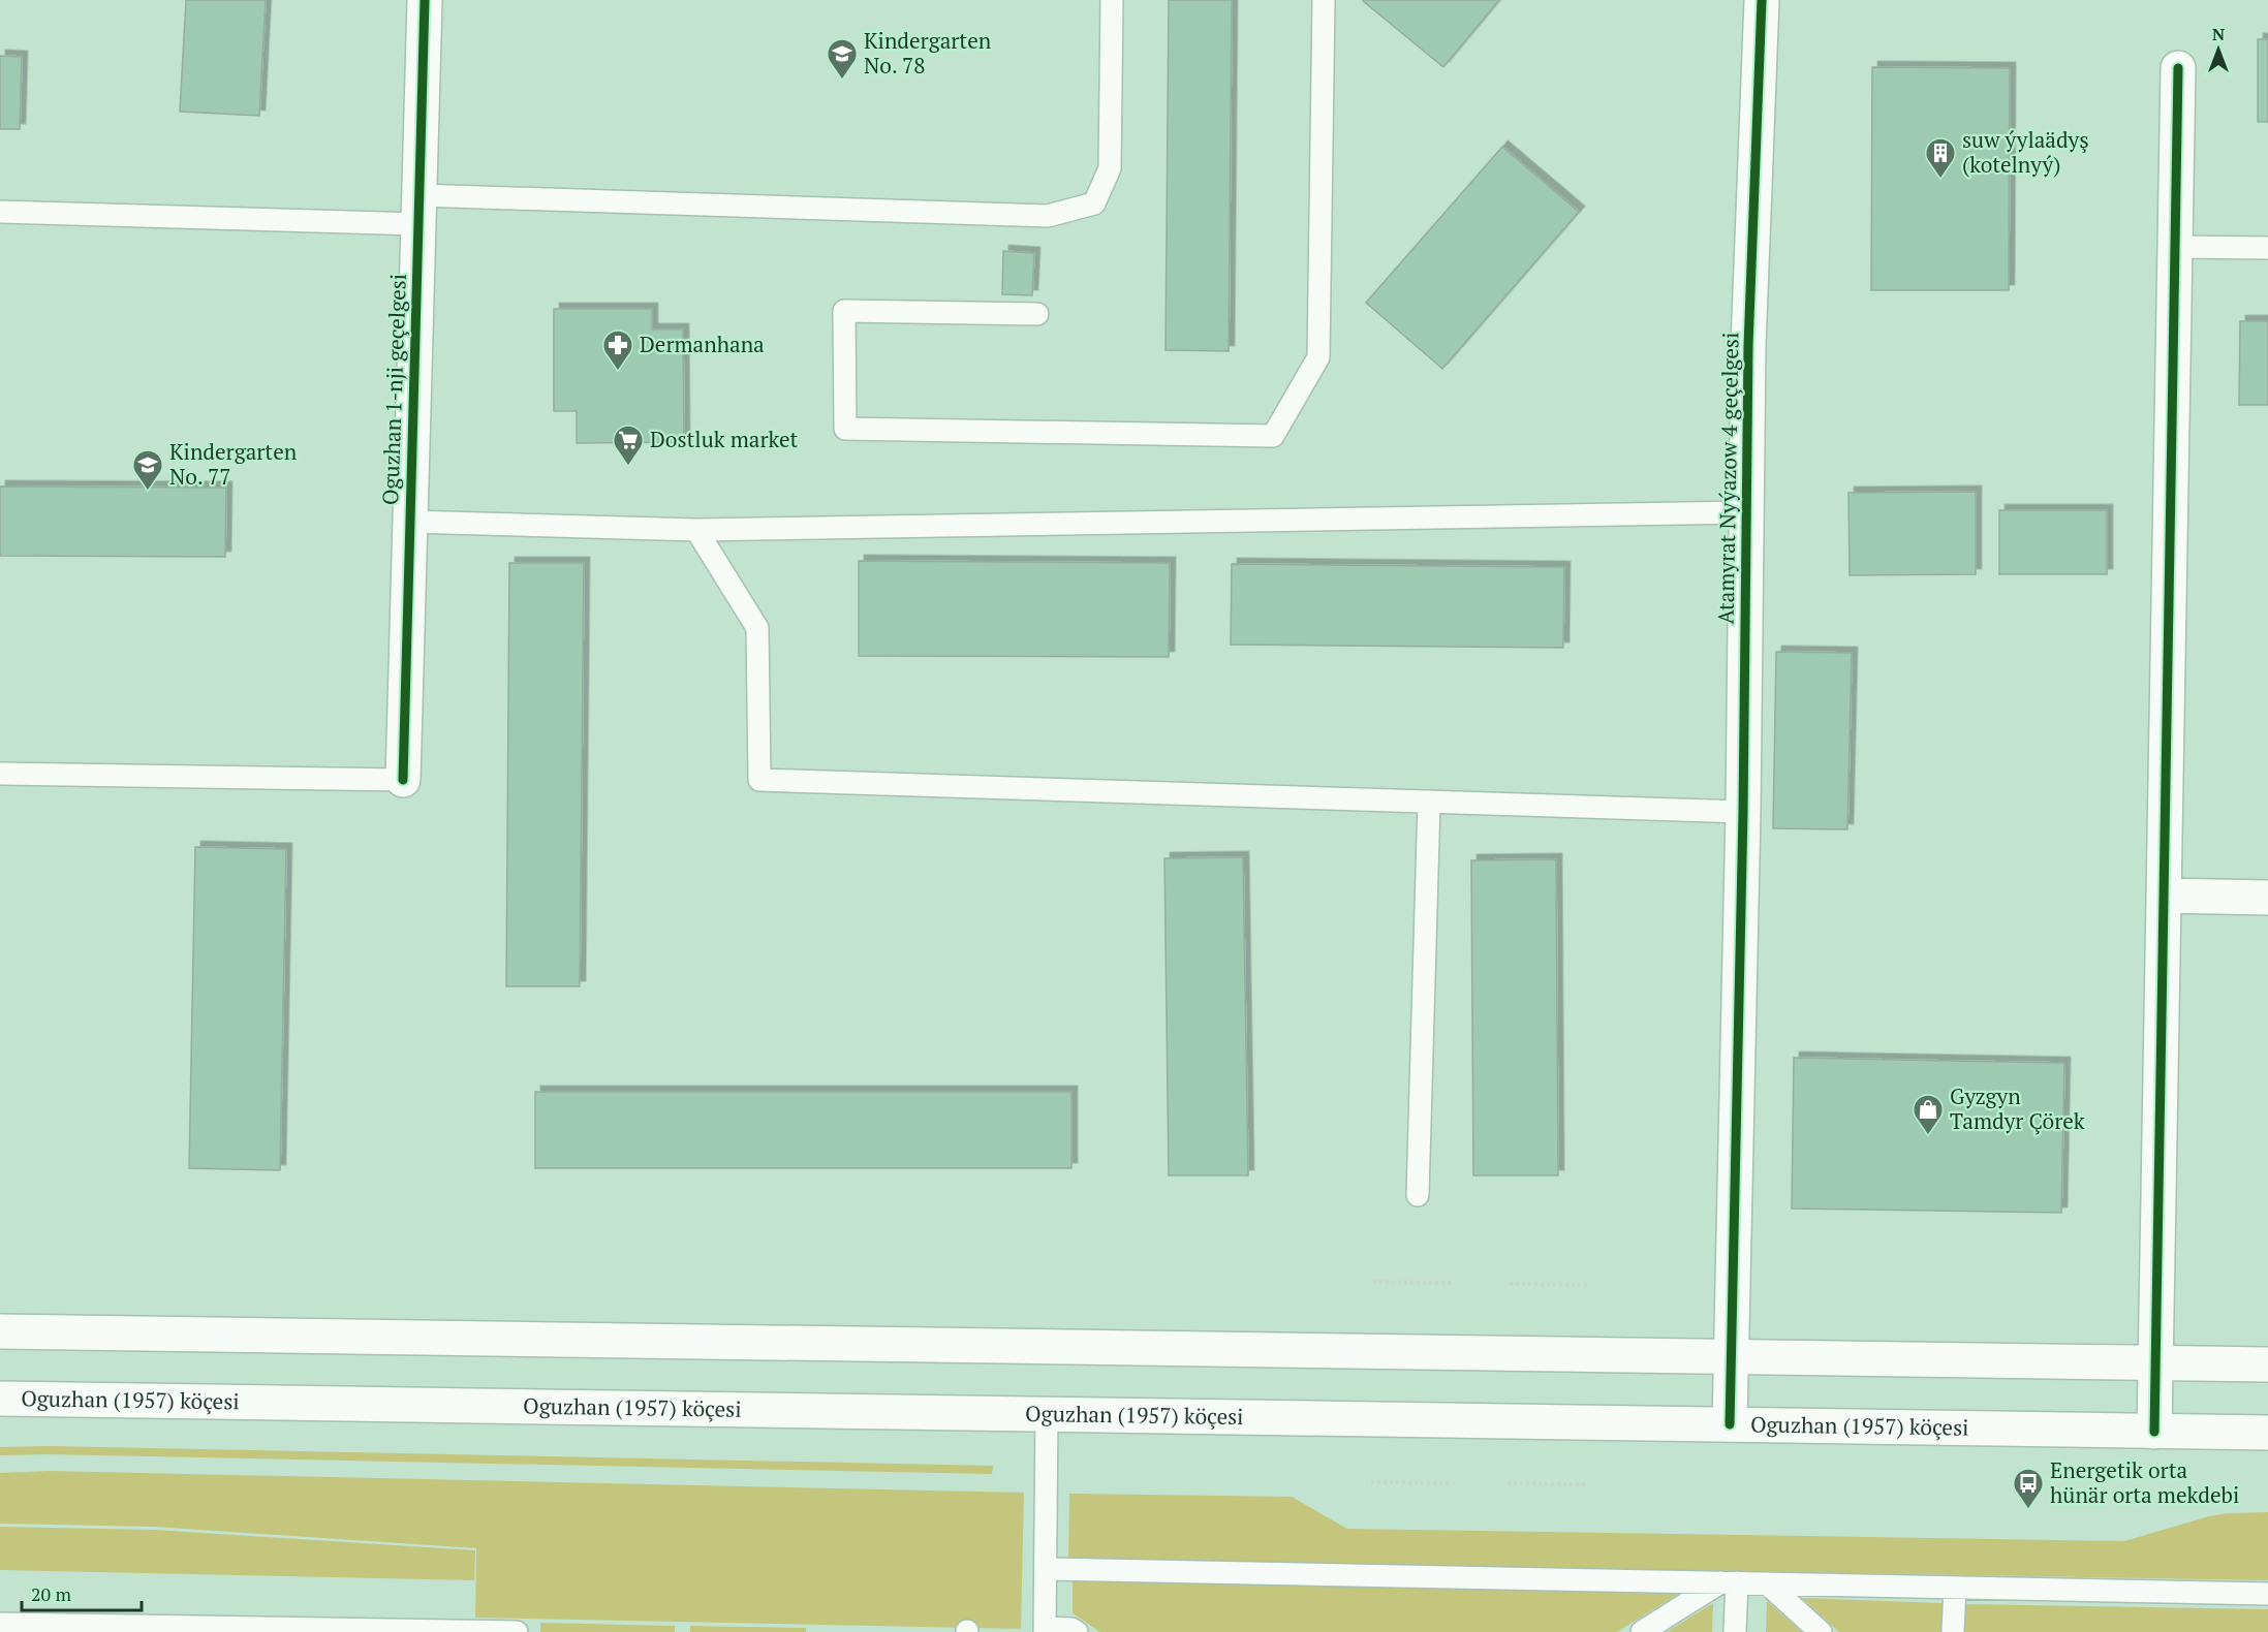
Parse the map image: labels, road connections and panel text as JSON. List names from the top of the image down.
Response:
{
  "streets": {
    "main road": ["Oguzhan 1-nji geçelgesi", "Atamyrat Nyýazow 4 geçelgesi", "Oguzhan (1957) köçesi"]
  },
  "crossings": [
    ["Atamyrat Nyýazow 4 geçelgesi", "Oguzhan (1957) köçesi"]
  ],
  "places": {
    "school or university": ["Kindergarten No. 78", "Kindergarten No. 77"],
    "building": ["suw ýylaädyş (kotelnyý)"],
    "pharmacy": ["Dermanhana"],
    "supermarket": ["Dostluk market"],
    "shop": ["Gyzgyn Tamdyr Çörek"],
    "bus stop": ["Energetik orta hünär orta mekdebi"]
  },
  "scale_bar": "20 m",
  "north": "top"
}
